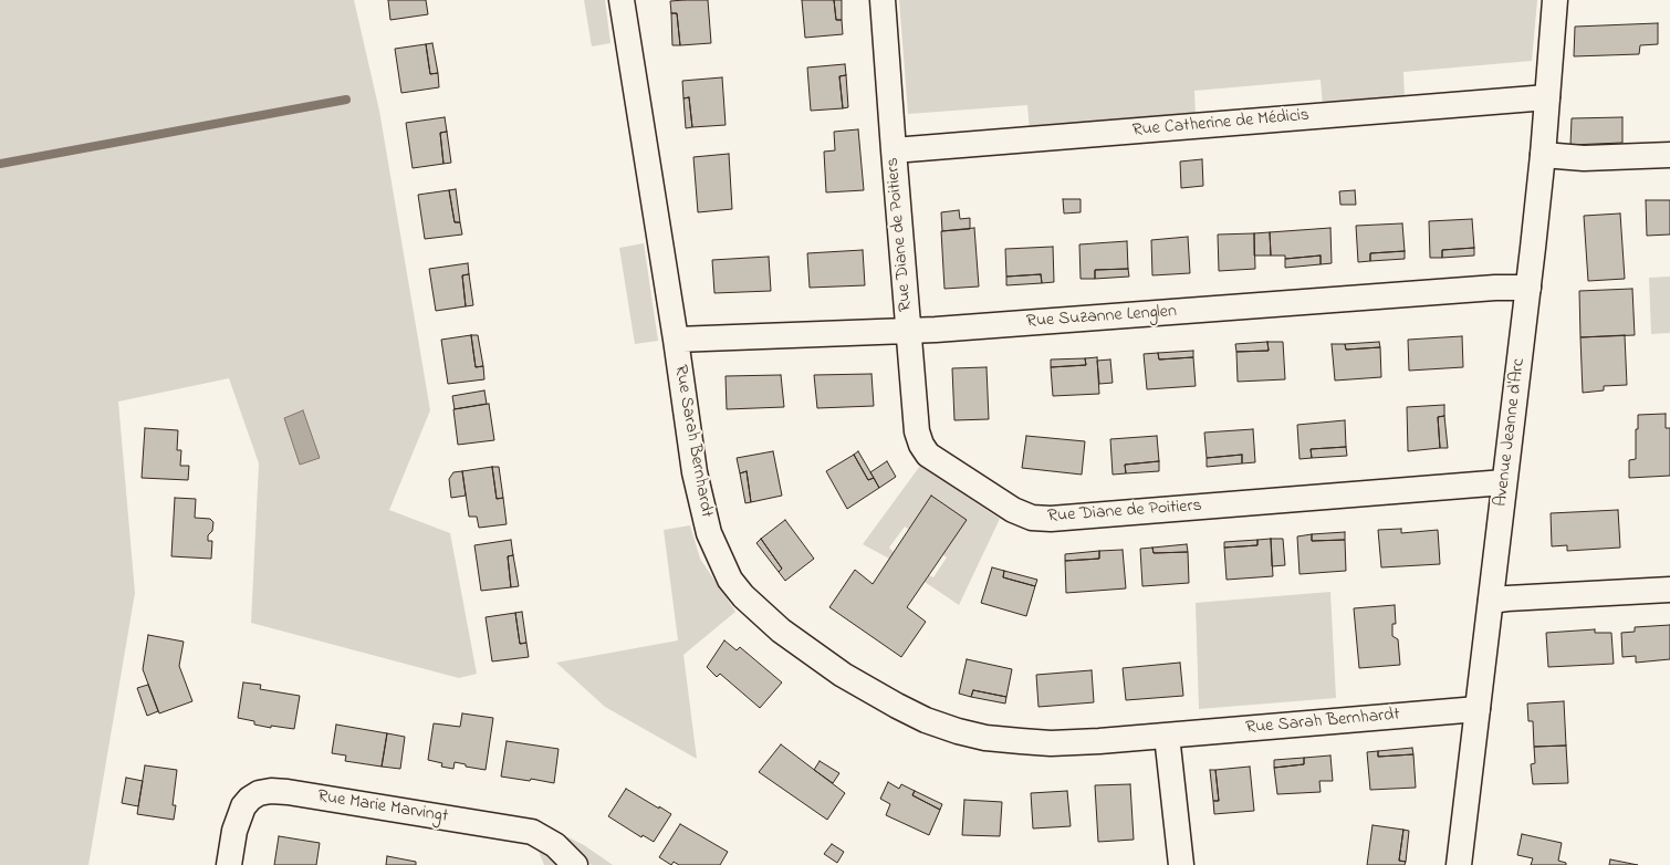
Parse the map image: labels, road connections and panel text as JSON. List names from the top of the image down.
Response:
{
  "streets": {
    "street": [
      "Rue Catherine de Médicis",
      "Rue Diane de Poitiers",
      "Rue Suzanne Lenglen",
      "Avenue Jeanne d'Arc",
      "Rue Sarah Bernhardt",
      "Rue Marie Marvingt"
    ]
  },
  "crossings": [
    ["Rue Catherine de Médicis", "Rue Diane de Poitiers"],
    ["Rue Catherine de Médicis", "Avenue Jeanne d'Arc"],
    ["Rue Diane de Poitiers", "Rue Suzanne Lenglen"],
    ["Rue Diane de Poitiers", "Avenue Jeanne d'Arc"],
    ["Rue Suzanne Lenglen", "Avenue Jeanne d'Arc"],
    ["Rue Suzanne Lenglen", "Rue Sarah Bernhardt"],
    ["Avenue Jeanne d'Arc", "Rue Sarah Bernhardt"]
  ]
}
